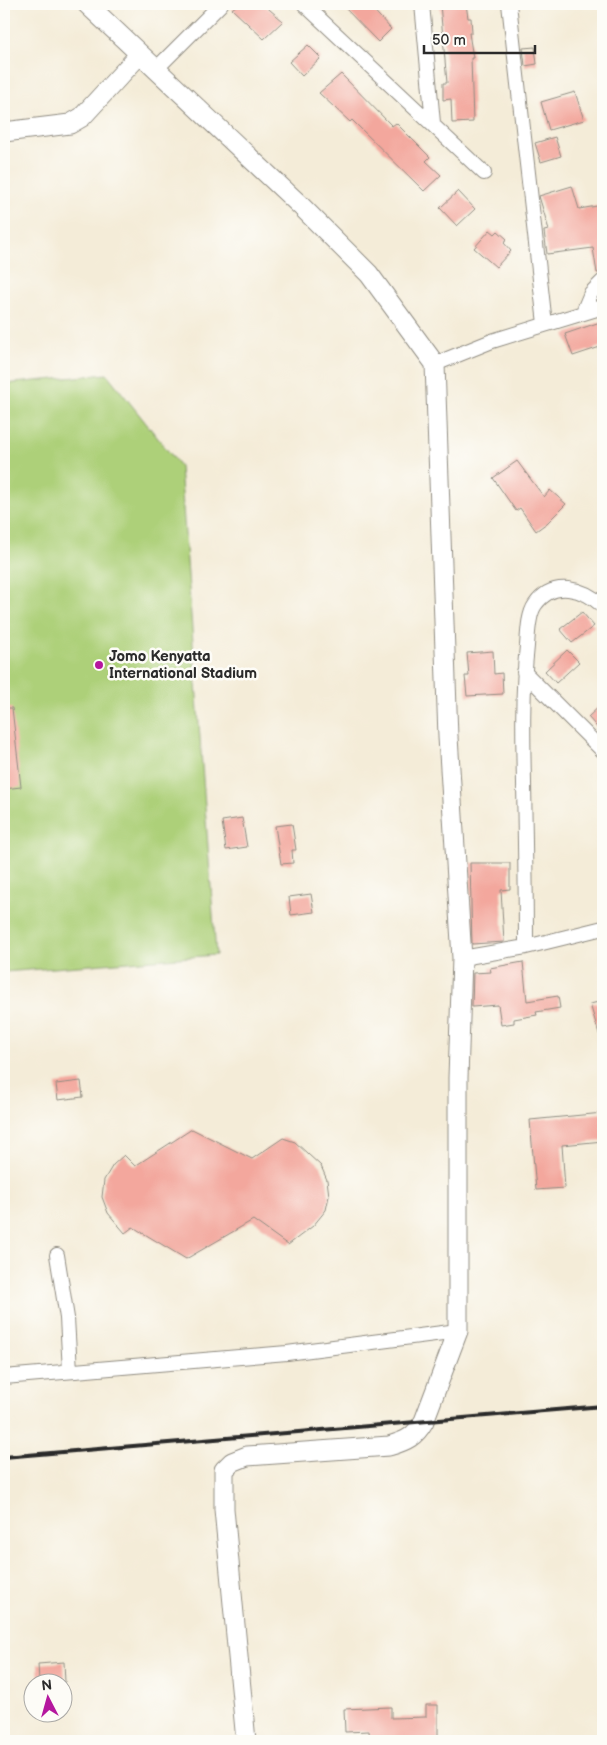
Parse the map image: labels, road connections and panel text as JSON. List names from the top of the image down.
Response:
{
  "places": ["Jomo Kenyatta International Stadium"],
  "scale_bar": "50 m",
  "north": "top"
}
